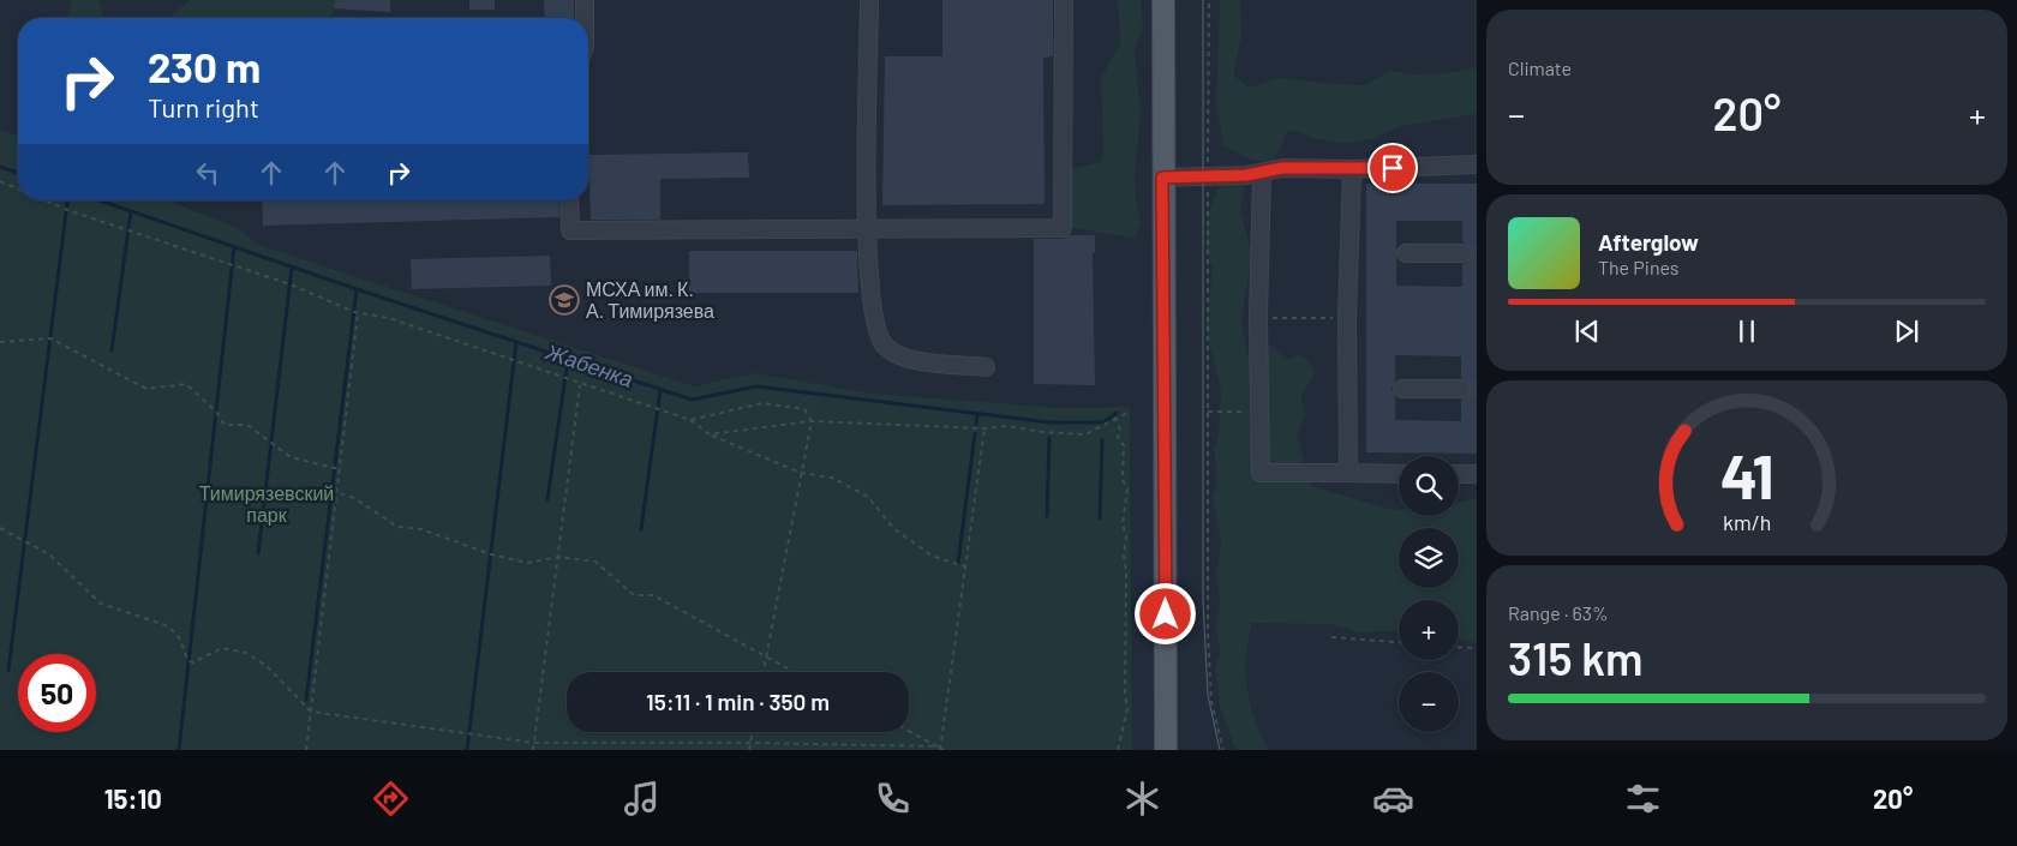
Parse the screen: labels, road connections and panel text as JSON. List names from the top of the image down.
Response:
{
  "water": ["Жабенка"],
  "parks": ["Тимирязевский парк"],
  "places": {
    "school or university": ["МСХА им. К. А. Тимирязева"]
  },
  "page": {
    "tile": [
      "Climate",
      ["Range · 63%", "315 km"]
    ],
    "turn": ["230 m", "Turn right"],
    "heat": ["−", "20°", "+"],
    "song": ["Afterglow", "The Pines"],
    "map_buttons": ["+", "−"],
    "limit": "50",
    "trip": "15:11 · 1 min · 350 m",
    "tabs": ["15:10", "20°"],
    "gauge": ["41", "km/h"]
  }
}
